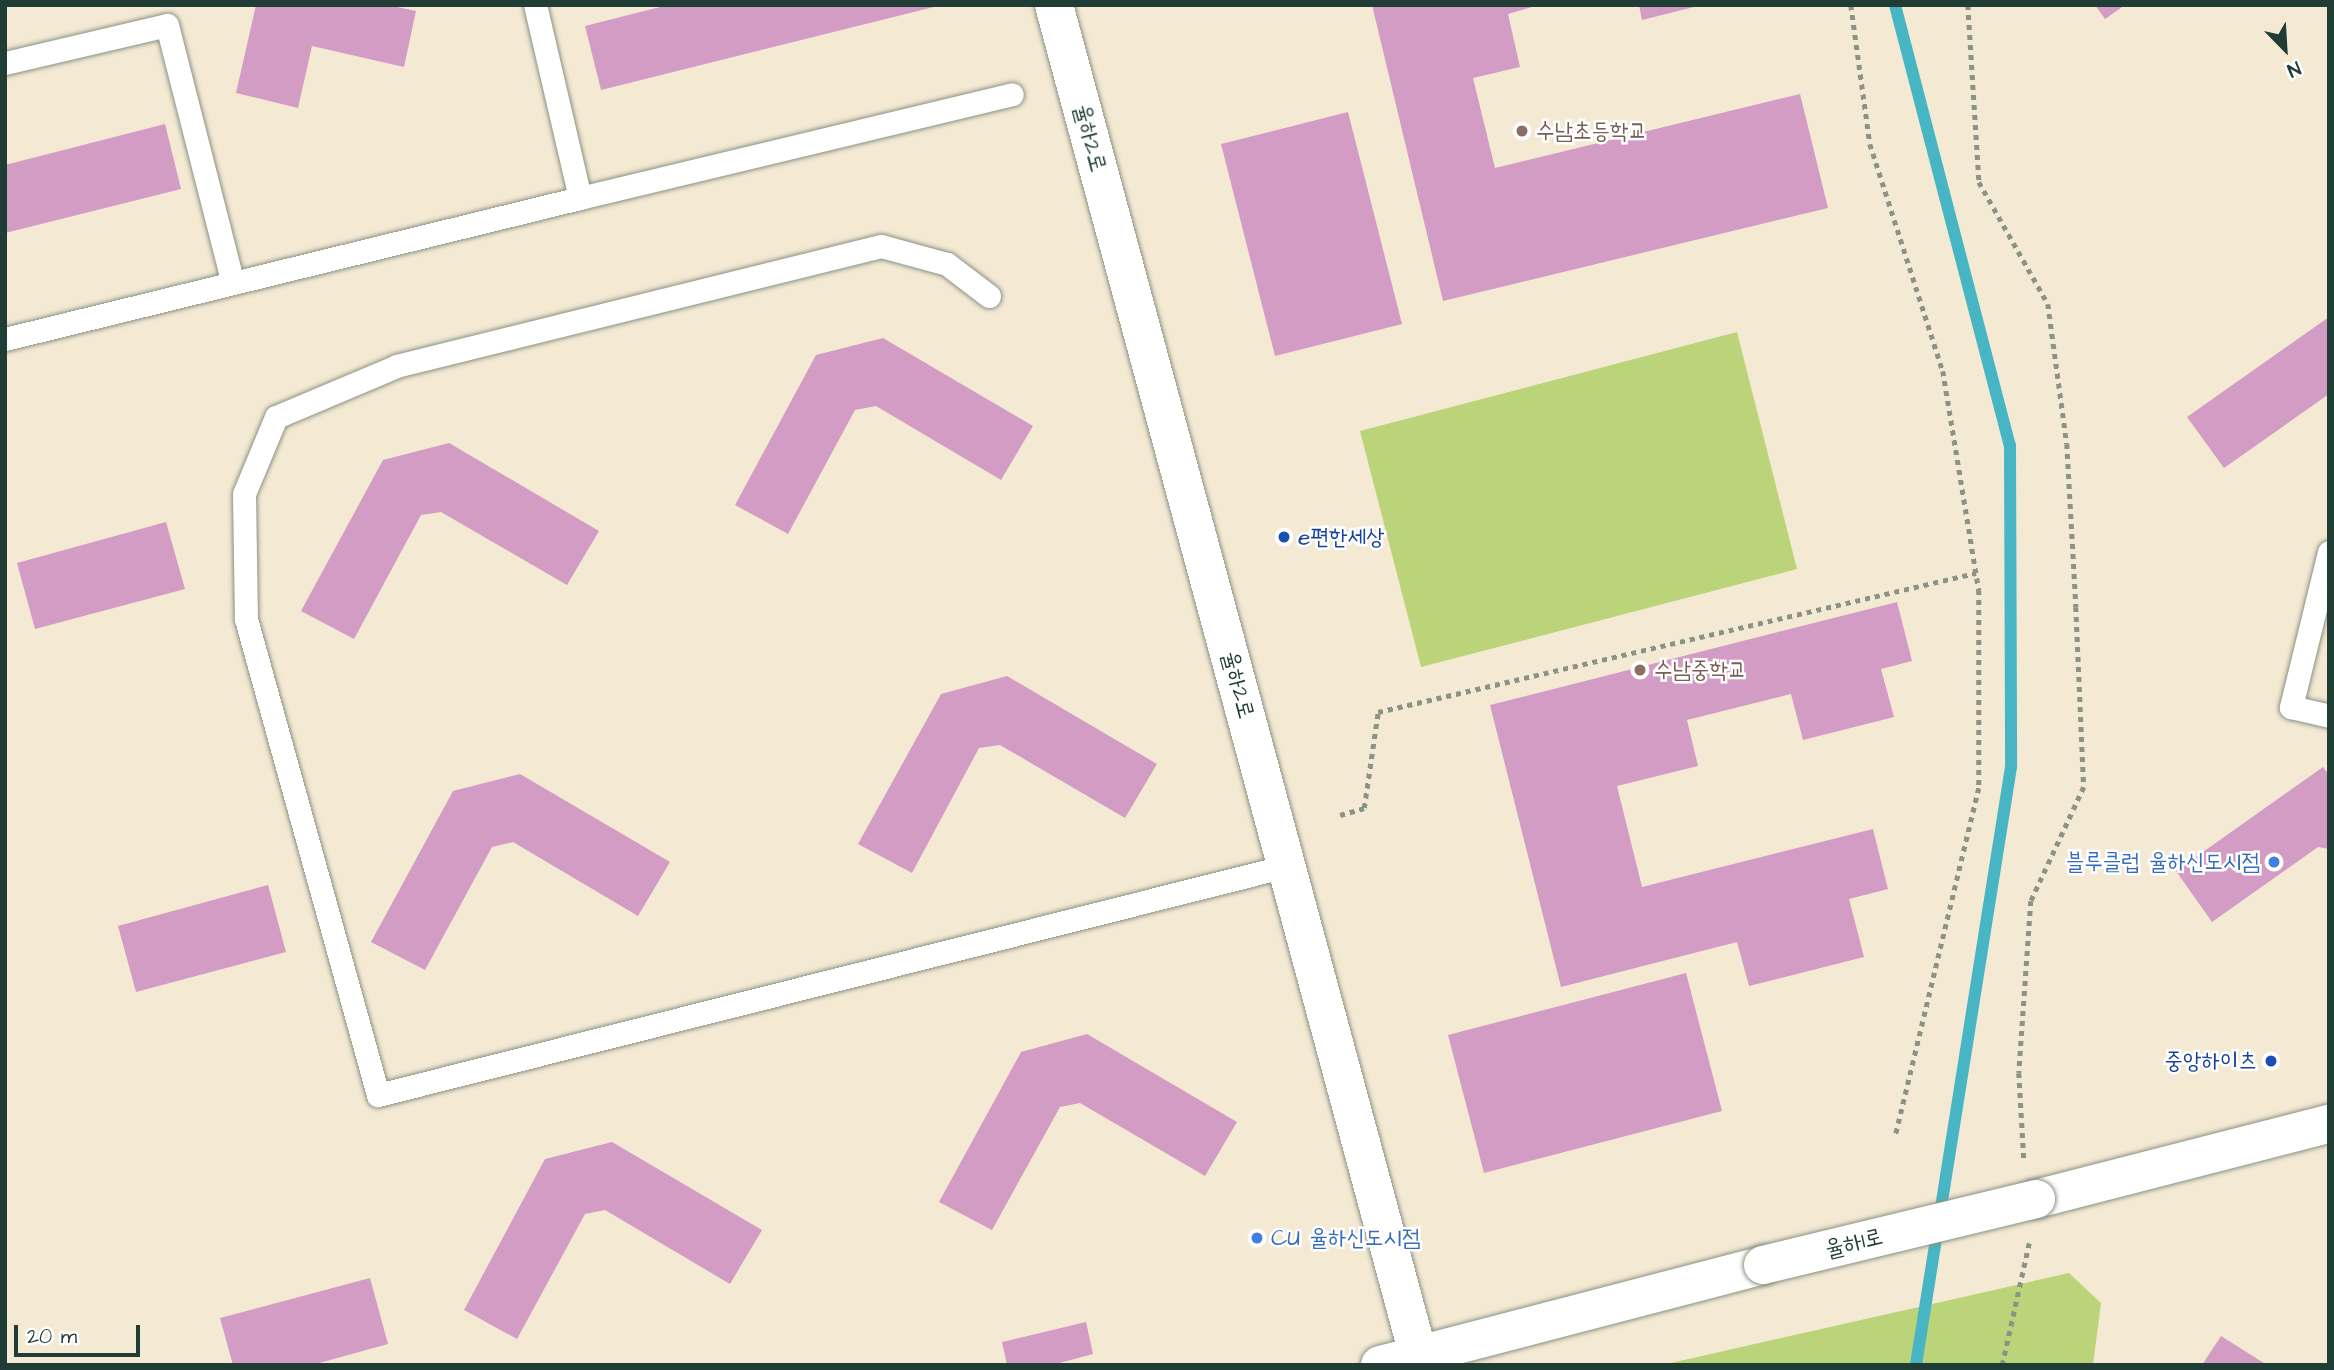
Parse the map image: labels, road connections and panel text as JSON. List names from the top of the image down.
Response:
{
  "streets": {
    "street": ["율하2로", "율하1로"]
  },
  "crossings": [
    ["율하2로", "율하1로"]
  ],
  "places": [
    "수남초등학교",
    "e편한세상",
    "수남중학교",
    "블루클럽 율하신도시점",
    "중앙하이츠",
    "CU 율하신도시점"
  ],
  "scale_bar": "20 m",
  "north": "bottom right"
}
